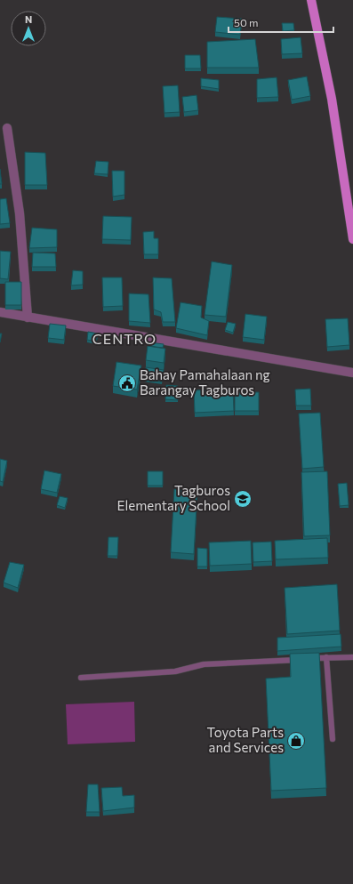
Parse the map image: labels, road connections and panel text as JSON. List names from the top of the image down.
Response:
{
  "districts": ["CENTRO"],
  "places": {
    "public building": ["Bahay Pamahalaan ng Barangay Tagburos"],
    "school or university": ["Tagburos Elementary School"],
    "shop": ["Toyota Parts and Services"]
  },
  "scale_bar": "50 m",
  "north": "top"
}
